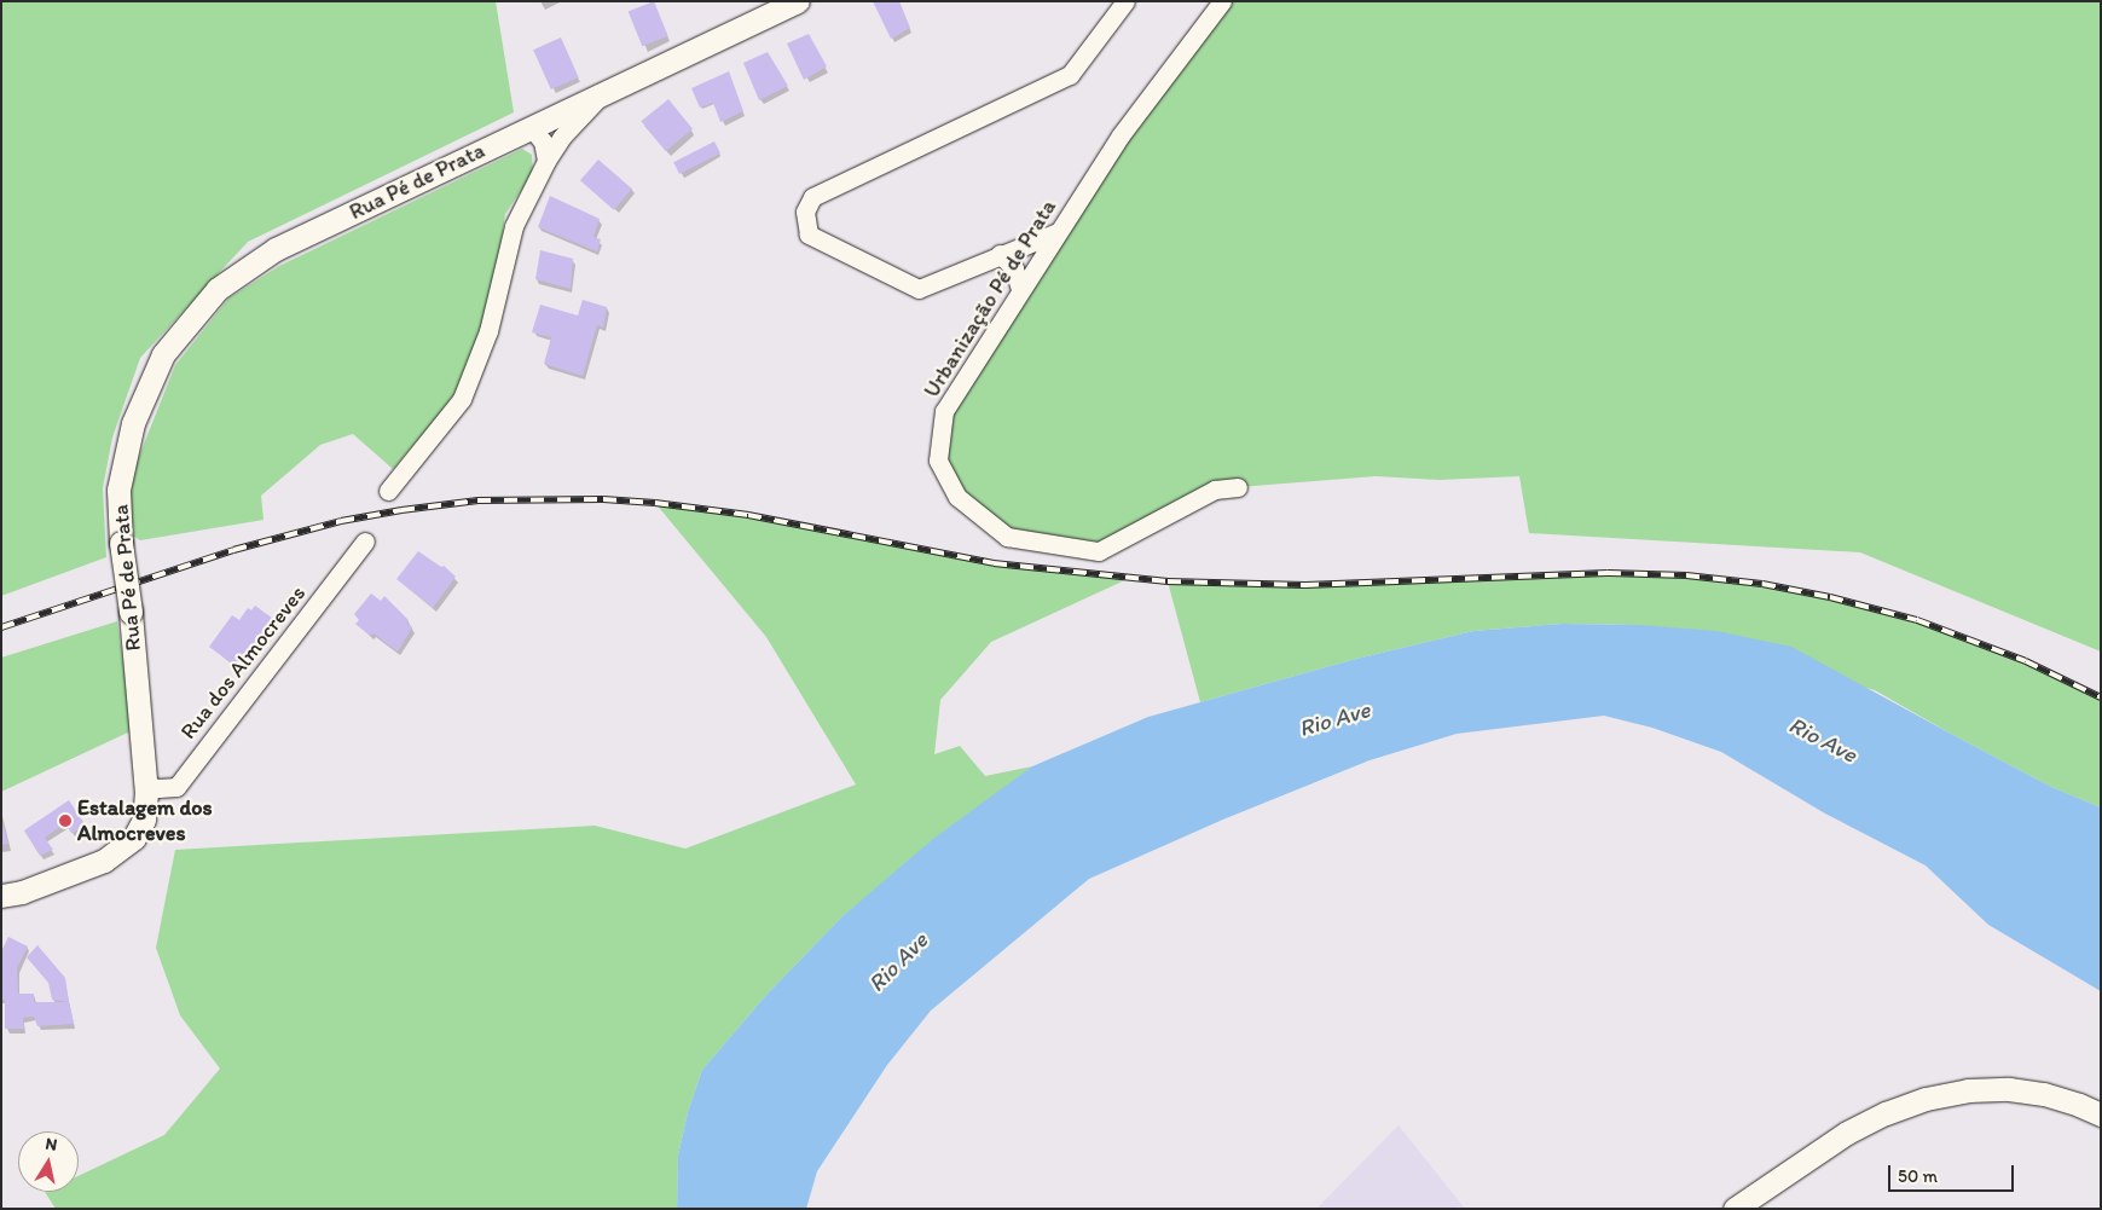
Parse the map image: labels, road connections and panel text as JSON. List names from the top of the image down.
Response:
{
  "streets": {
    "street": ["Rua Pé de Prata", "Urbanização Pé de Prata", "Rua dos Almocreves"]
  },
  "crossings": [
    ["Rua Pé de Prata", "Rua dos Almocreves"]
  ],
  "water": ["Rio Ave"],
  "places": ["Estalagem dos Almocreves"],
  "scale_bar": "50 m",
  "north": "top"
}
